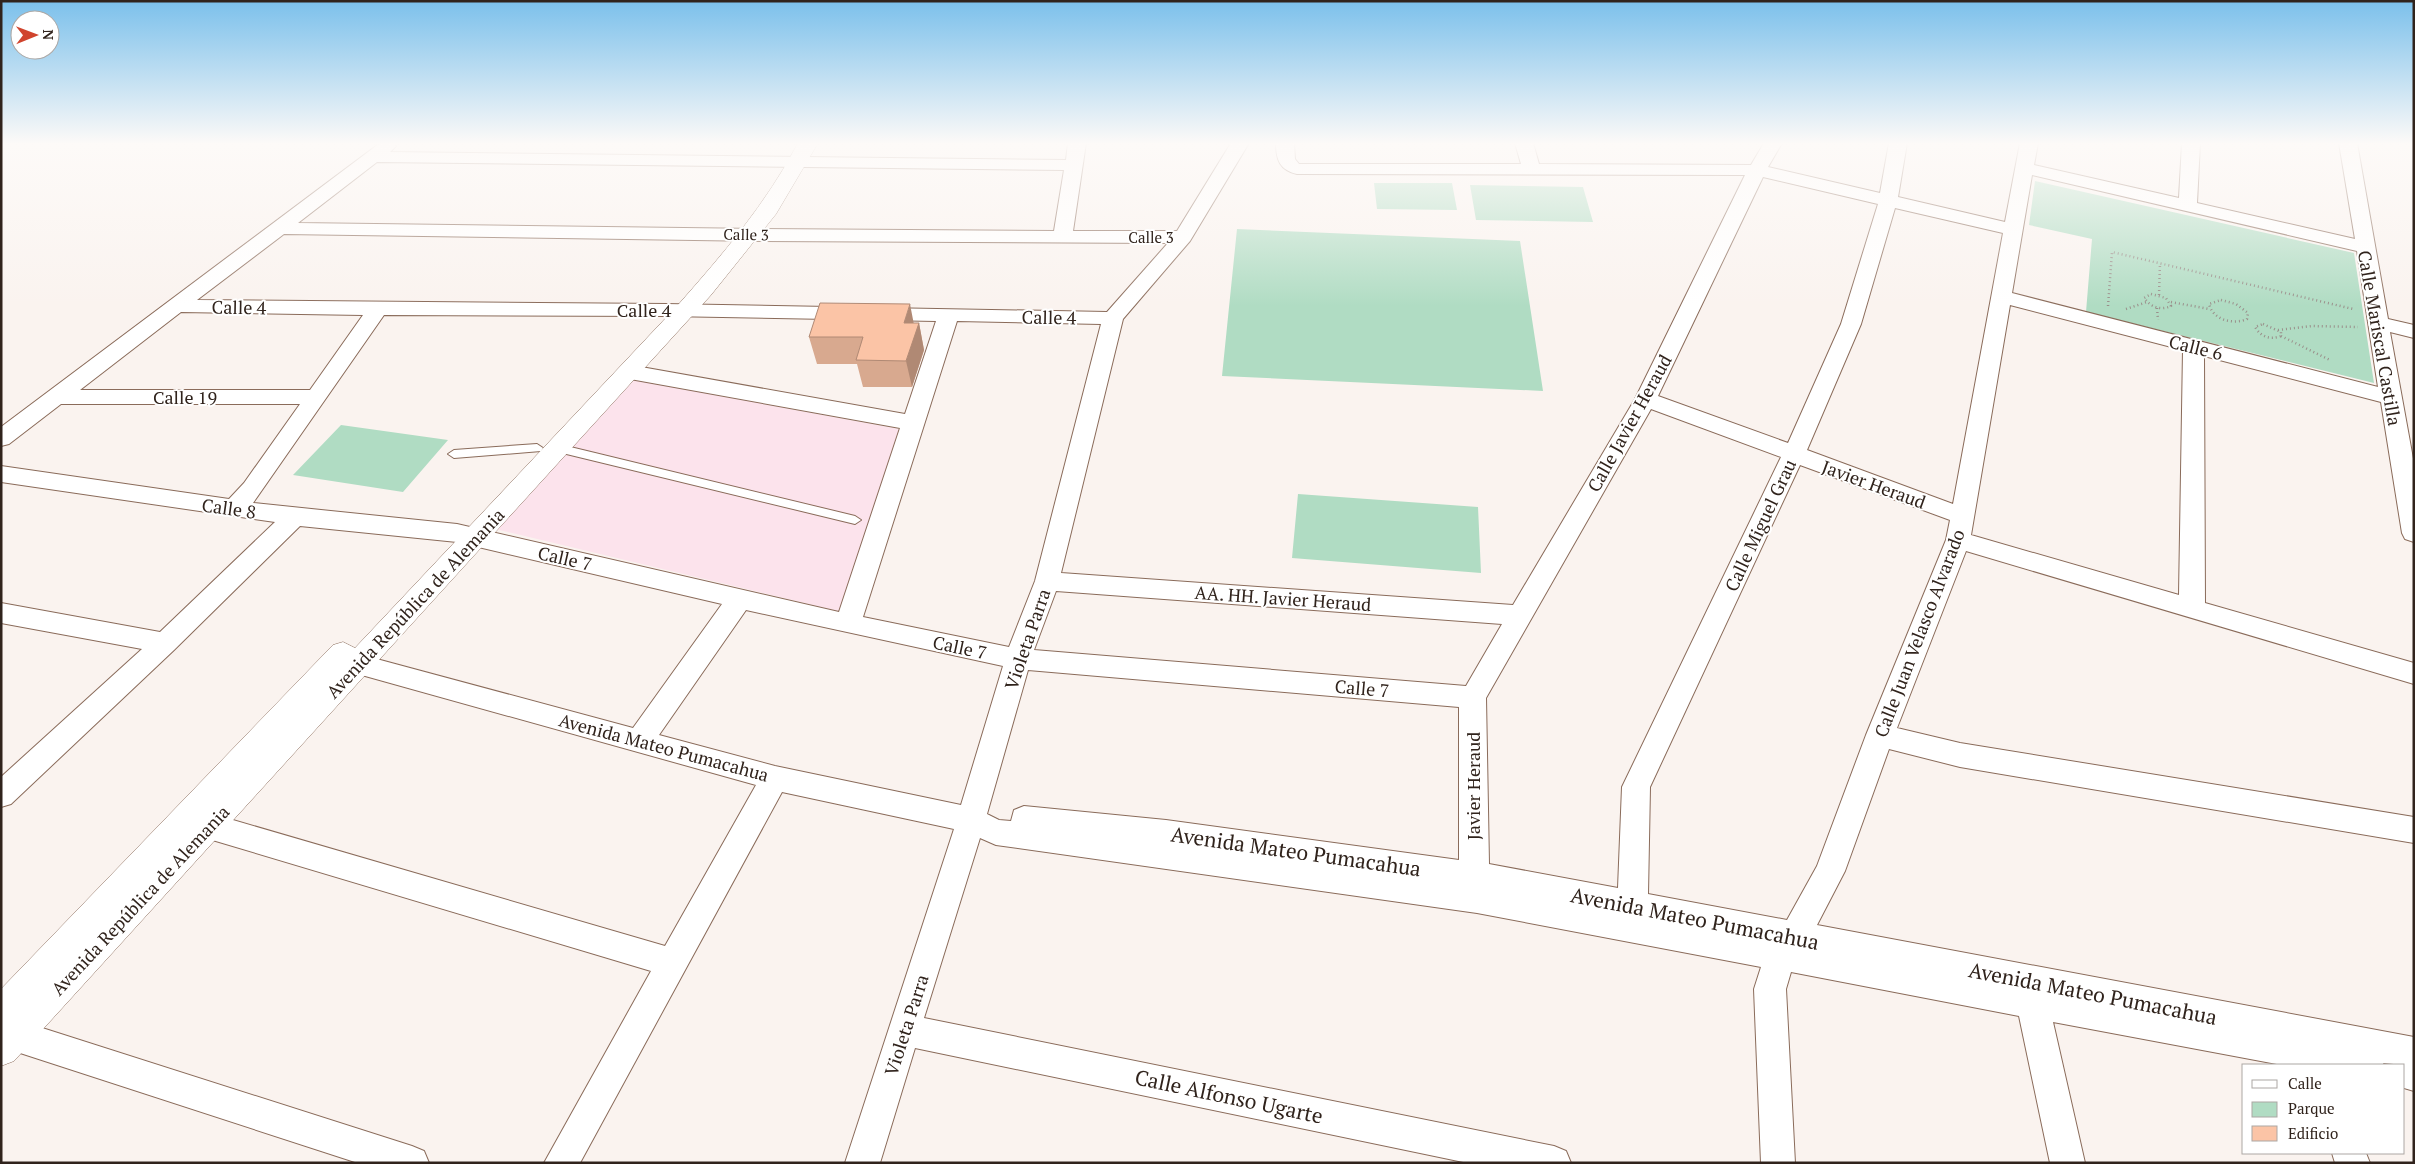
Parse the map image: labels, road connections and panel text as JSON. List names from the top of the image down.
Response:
{
  "streets": {
    "street": [
      "Calle 3",
      "Calle 4",
      "Calle Mariscal Castilla",
      "Calle 6",
      "Calle 19",
      "Calle Javier Heraud",
      "Javier Heraud",
      "Calle 8",
      "Calle Miguel Grau",
      "Calle 7",
      "AA. HH. Javier Heraud",
      "Avenida República de Alemania",
      "Calle Juan Velasco Alvarado",
      "Violeta Parra",
      "Avenida Mateo Pumacahua",
      "Calle Alfonso Ugarte"
    ]
  },
  "crossings": [
    ["Calle 3", "Avenida República de Alemania"],
    ["Calle 3", "Violeta Parra"],
    ["Calle 4", "Avenida República de Alemania"],
    ["Calle 4", "Violeta Parra"],
    ["Calle Mariscal Castilla", "Calle 6"],
    ["Calle 6", "Calle Juan Velasco Alvarado"],
    ["Calle Javier Heraud", "Javier Heraud"],
    ["Calle Javier Heraud", "Calle 7"],
    ["Calle Javier Heraud", "AA. HH. Javier Heraud"],
    ["Javier Heraud", "Calle Miguel Grau"],
    ["Javier Heraud", "Calle 7"],
    ["Javier Heraud", "Calle Juan Velasco Alvarado"],
    ["Javier Heraud", "Avenida Mateo Pumacahua"],
    ["Calle 8", "Calle 7"],
    ["Calle 8", "Avenida República de Alemania"],
    ["Calle Miguel Grau", "Avenida Mateo Pumacahua"],
    ["Calle 7", "Avenida República de Alemania"],
    ["Calle 7", "Violeta Parra"],
    ["AA. HH. Javier Heraud", "Violeta Parra"],
    ["Avenida República de Alemania", "Avenida Mateo Pumacahua"],
    ["Calle Juan Velasco Alvarado", "Avenida Mateo Pumacahua"],
    ["Violeta Parra", "Avenida Mateo Pumacahua"],
    ["Violeta Parra", "Calle Alfonso Ugarte"]
  ],
  "legend": ["Calle", "Parque", "Edificio"],
  "north": "right"
}
